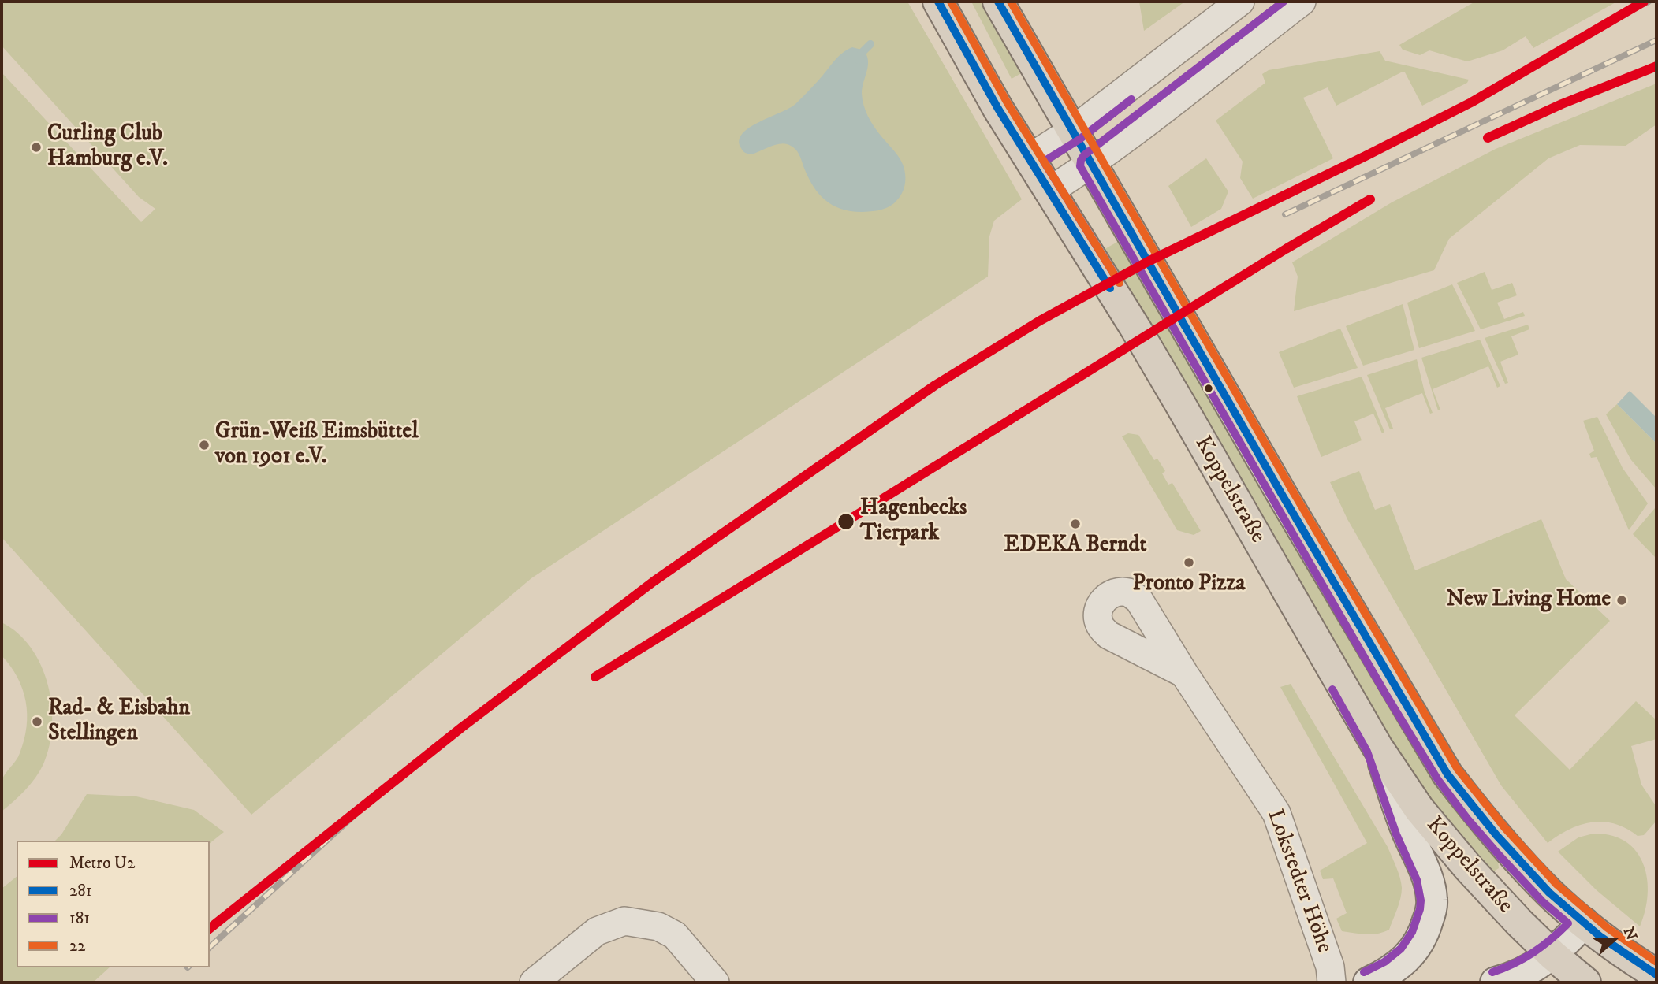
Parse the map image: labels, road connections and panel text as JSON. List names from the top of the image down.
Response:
{
  "streets": {
    "main road": ["Koppelstraße"],
    "street": ["Lokstedter Höhe"]
  },
  "places": [
    "Curling Club Hamburg e.V.",
    "Grün-Weiß Eimsbüttel von 1901 e.V.",
    "Hagenbecks Tierpark",
    "EDEKA Berndt",
    "Pronto Pizza",
    "New Living Home",
    "Rad- & Eisbahn Stellingen"
  ],
  "lines": [
    "metro line U2",
    "transit line 281",
    "transit line 181",
    "transit line 22"
  ],
  "legend": [
    "Metro U2",
    "281",
    "181",
    "22"
  ],
  "north": "right"
}
